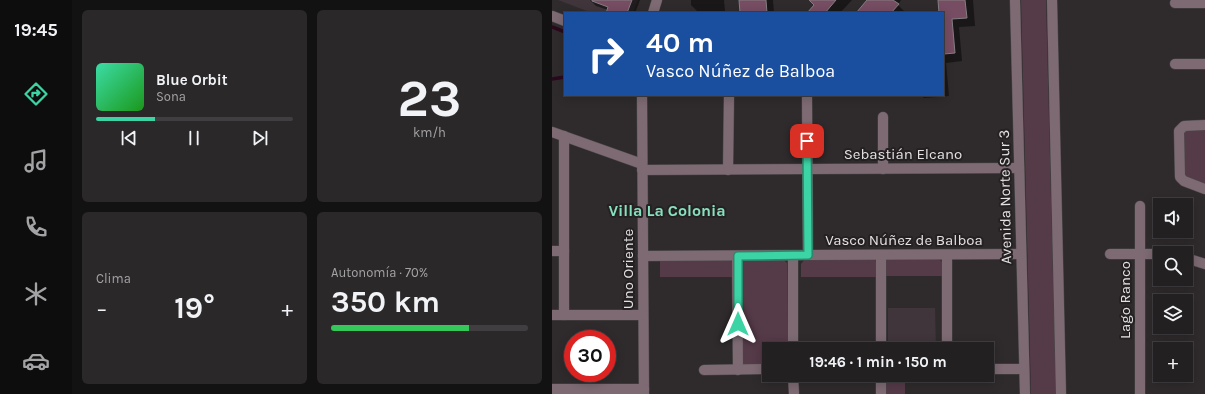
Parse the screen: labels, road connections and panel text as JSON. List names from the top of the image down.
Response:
{
  "streets": {
    "street": [
      "Sebastián Elcano",
      "Avenida Norte Sur 3",
      "Vasco Núñez de Balboa",
      "Uno Oriente",
      "Lago Ranco"
    ]
  },
  "crossings": [
    ["Sebastián Elcano", "Avenida Norte Sur 3"],
    ["Sebastián Elcano", "Uno Oriente"],
    ["Avenida Norte Sur 3", "Vasco Núñez de Balboa"],
    ["Vasco Núñez de Balboa", "Uno Oriente"]
  ],
  "districts": ["Villa La Colonia"],
  "page": {
    "tabs": "19:45",
    "tile": [
      ["23", "km/h"],
      "Clima",
      ["Autonomía · 70%", "350 km"]
    ],
    "turn": ["40 m", "Vasco Núñez de Balboa"],
    "song": ["Blue Orbit", "Sona"],
    "map_buttons": "+",
    "heat": ["−", "19°", "+"],
    "limit": "30",
    "trip": "19:46 · 1 min · 150 m"
  }
}
